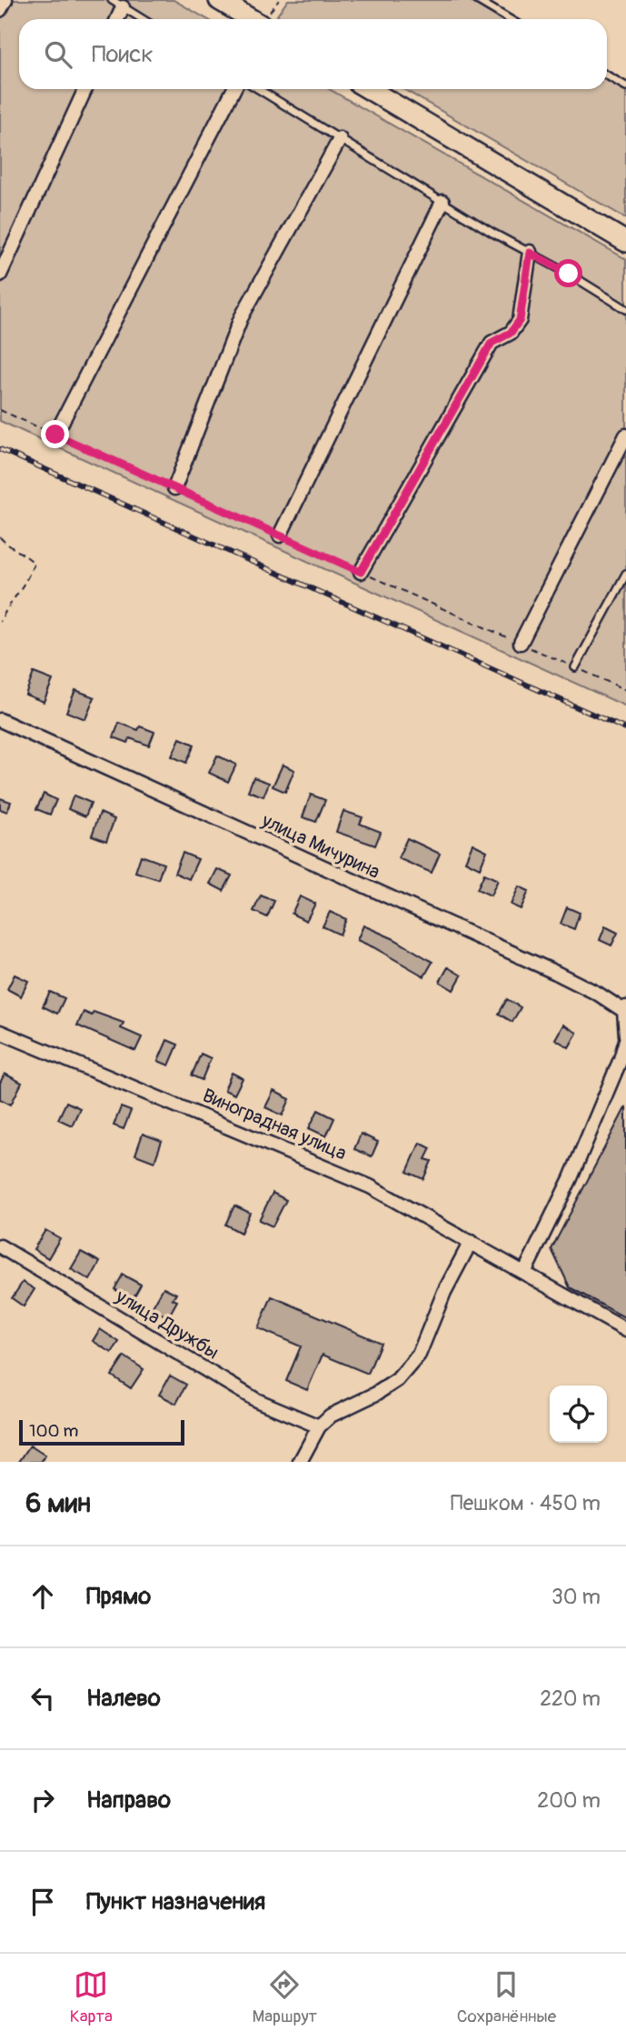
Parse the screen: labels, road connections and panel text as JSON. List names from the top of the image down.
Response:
{
  "streets": {
    "street": ["улица Мичурина", "Виноградная улица", "улица Дружбы"]
  },
  "scale_bar": "100 m",
  "page": {
    "search": "Поиск",
    "scale": "100 m",
    "heading": ["6 мин", "Пешком · 450 m"],
    "list": [
      ["Прямо", "30 m"],
      ["Налево", "220 m"],
      ["Направо", "200 m"],
      "Пункт назначения"
    ],
    "nav": ["Карта", "Маршрут", "Сохранённые"]
  }
}
